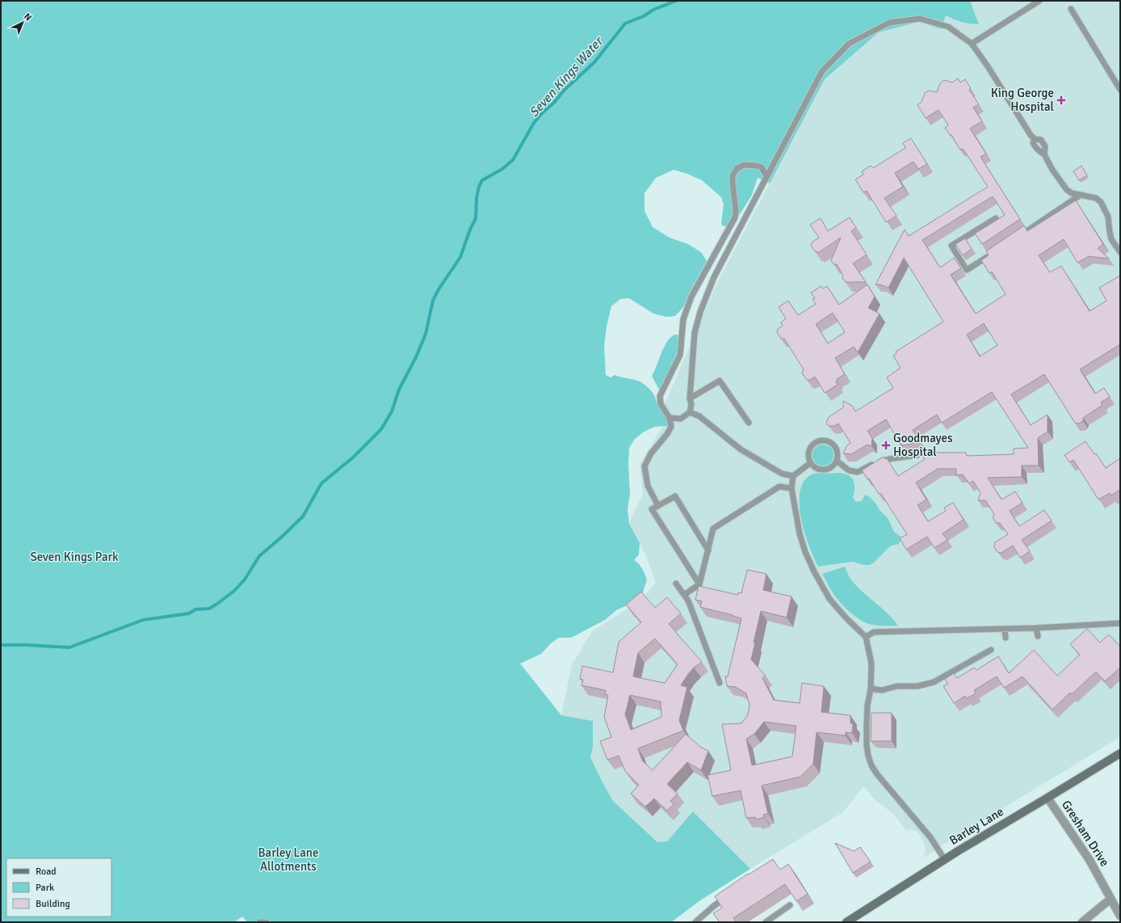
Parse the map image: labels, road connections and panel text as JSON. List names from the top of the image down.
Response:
{
  "streets": {
    "main road": ["Barley Lane"],
    "street": ["Gresham Drive"]
  },
  "crossings": [
    ["Barley Lane", "Gresham Drive"]
  ],
  "water": ["Seven Kings Water"],
  "parks": ["Seven Kings Park", "Barley Lane Allotments"],
  "places": {
    "health": ["King George Hospital", "Goodmayes Hospital"]
  },
  "legend": ["Road", "Park", "Building"],
  "north": "top right"
}
